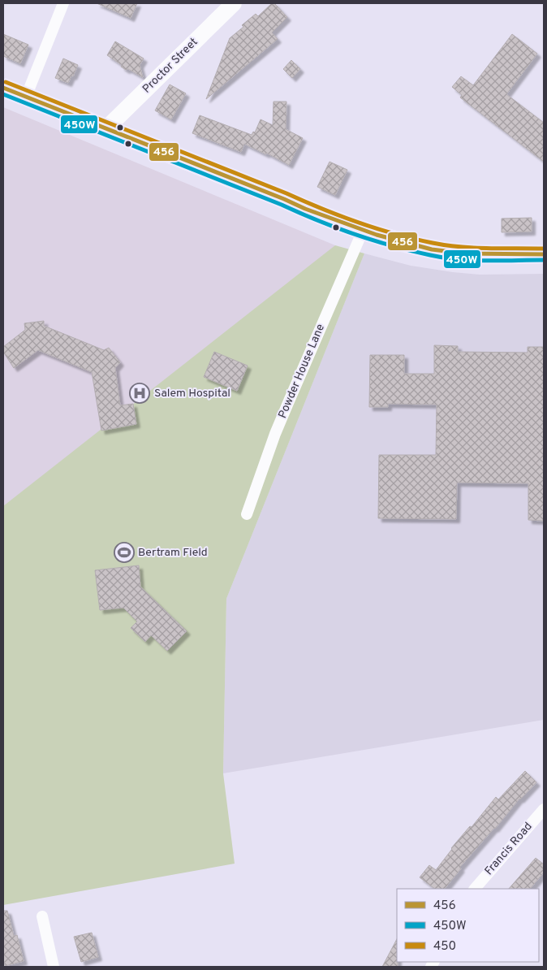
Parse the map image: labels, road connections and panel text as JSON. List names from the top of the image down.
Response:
{
  "streets": {
    "street": ["Proctor Street", "Powder House Lane", "Francis Road"]
  },
  "places": {
    "hospital": ["Salem Hospital"],
    "sports": ["Bertram Field"]
  },
  "lines": ["transit line 450", "transit line 456", "transit line 450W"],
  "legend": ["456", "450W", "450"]
}
